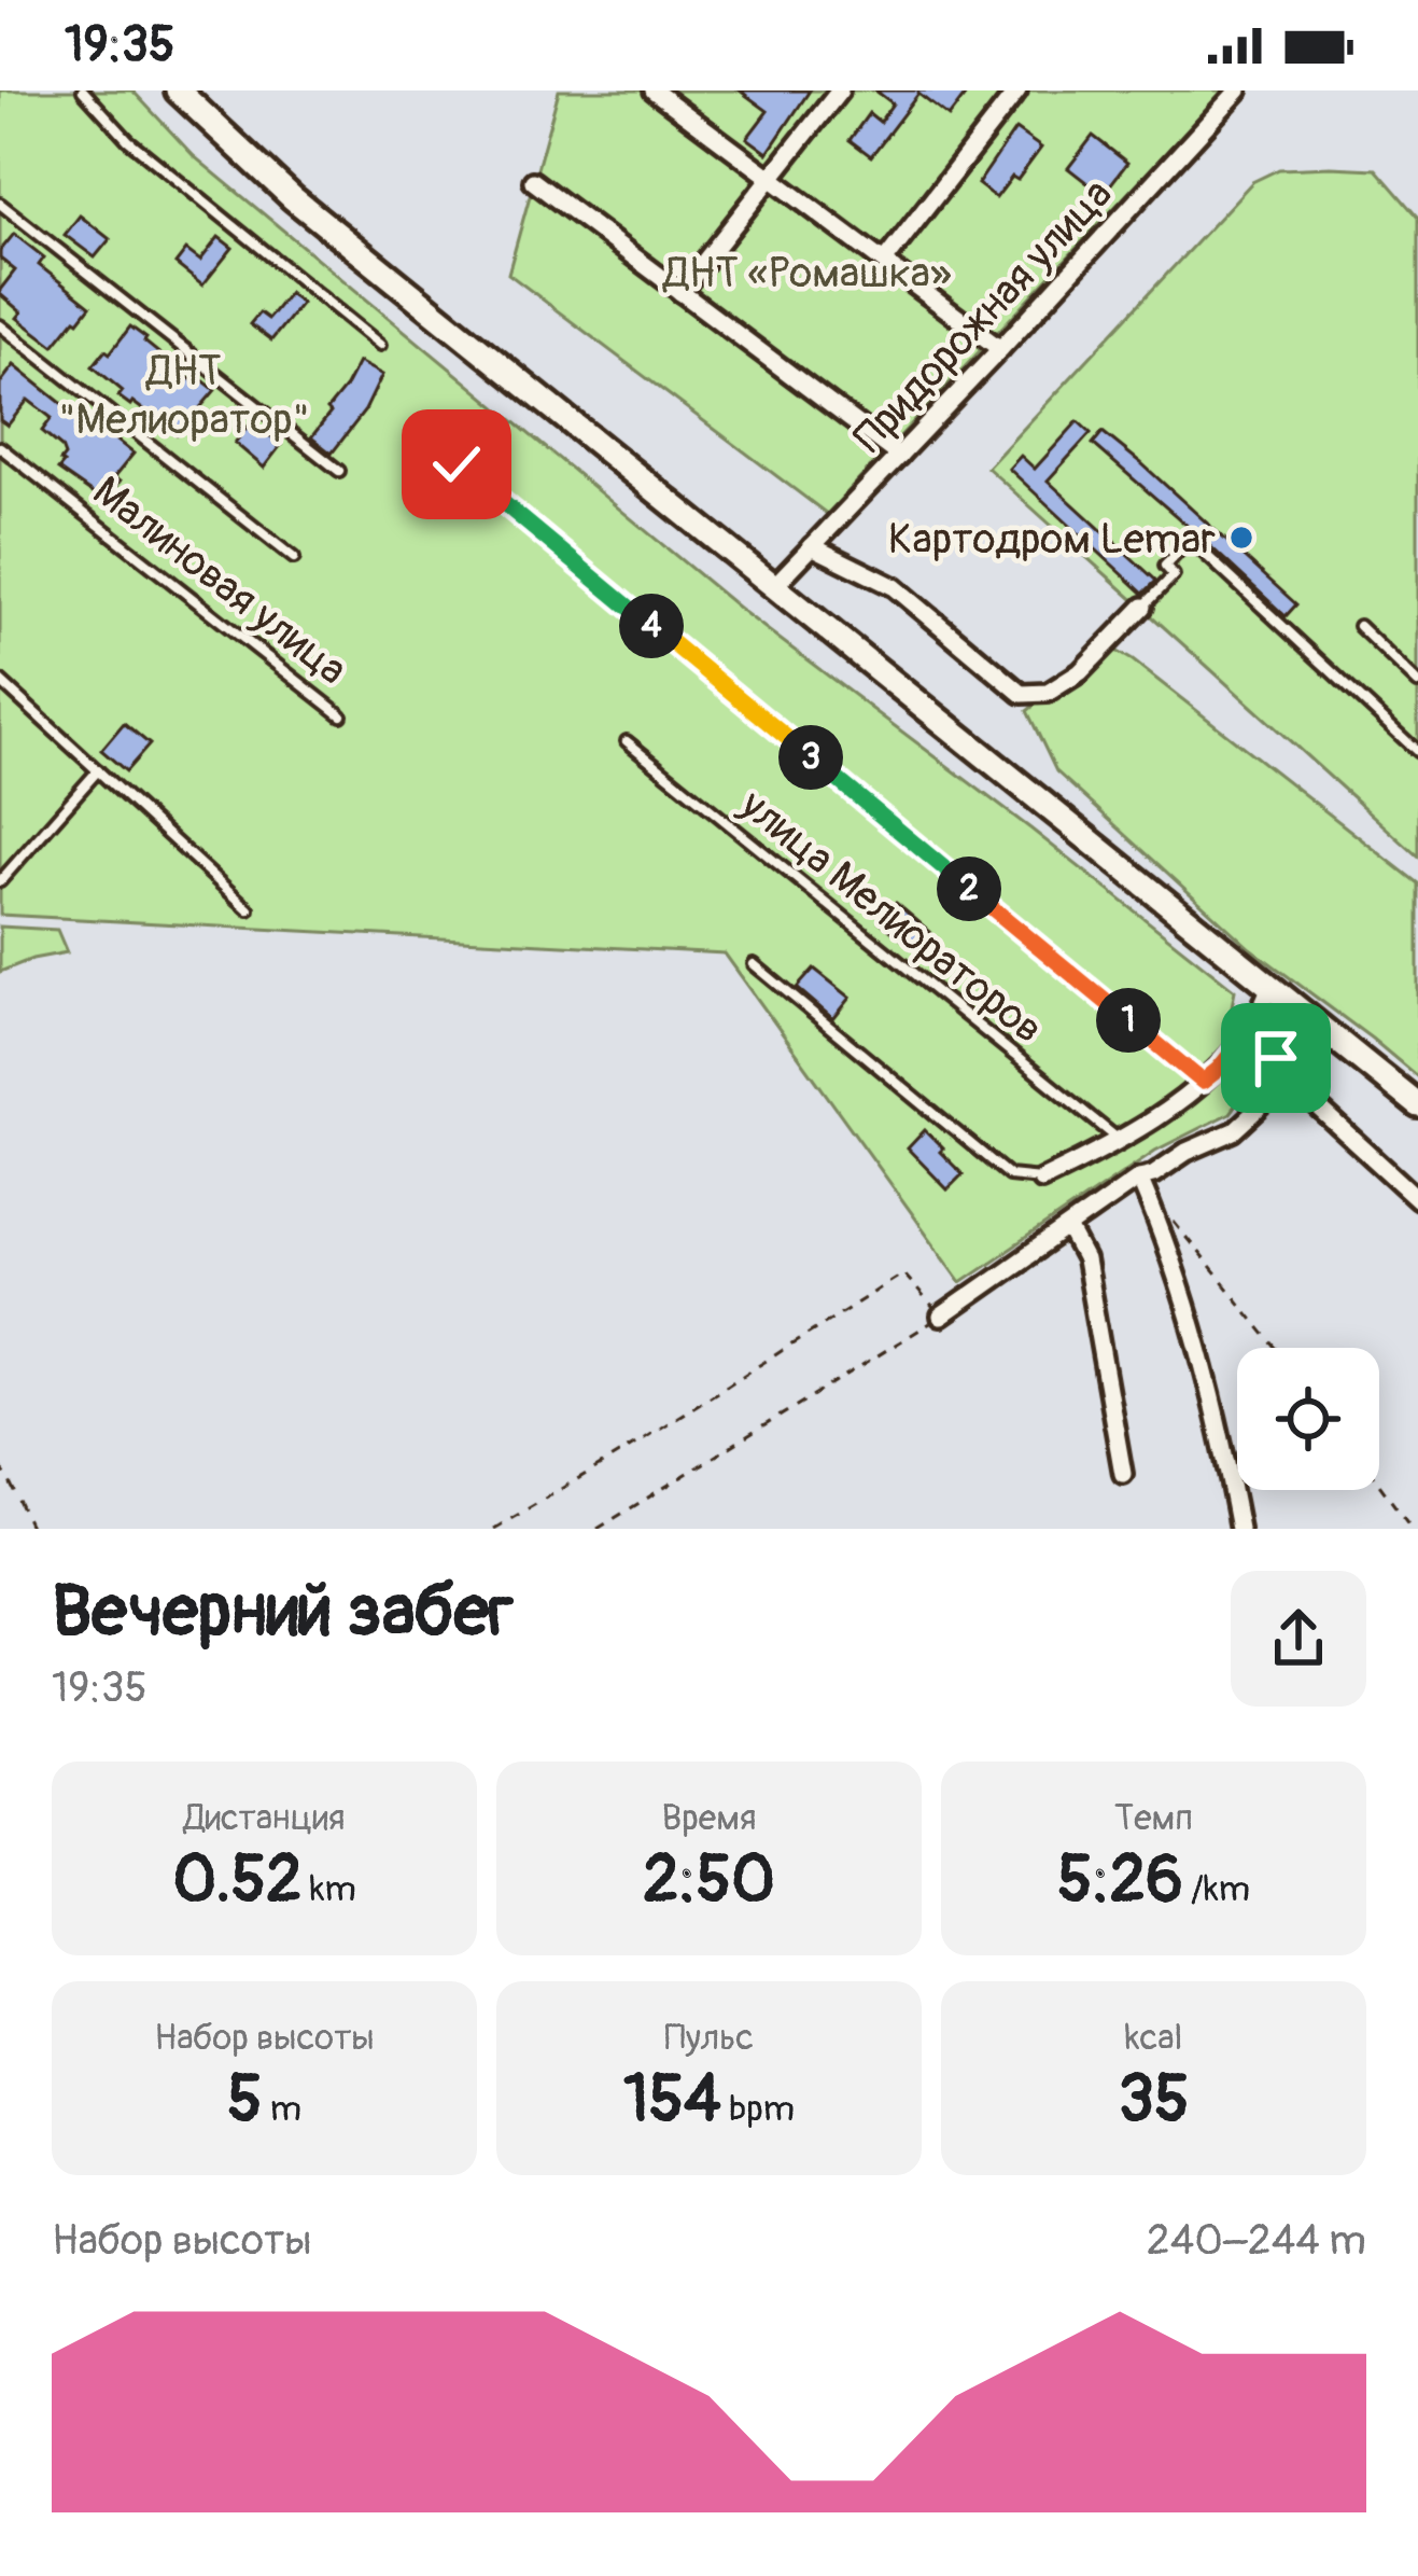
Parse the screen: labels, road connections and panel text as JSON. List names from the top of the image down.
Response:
{
  "streets": {
    "street": ["Придорожная улица"],
    "lane": ["Малиновая улица", "улица Мелиораторов"]
  },
  "parks": ["ДНТ «Ромашка»", "ДНТ \"Мелиоратор\""],
  "places": ["Картодром Lemar"],
  "page": {
    "status": "19:35",
    "pins": [
      "4",
      "3",
      "2",
      "1"
    ],
    "heading": ["Вечерний забег", "19:35"],
    "stats": [
      ["Дистанция", "0.52 km"],
      ["Время", "2:50"],
      ["Темп", "5:26 /km"],
      ["Набор высоты", "5 m"],
      ["Пульс", "154 bpm"],
      ["kcal", "35"]
    ],
    "chart": ["Набор высоты", "240–244 m"]
  }
}
